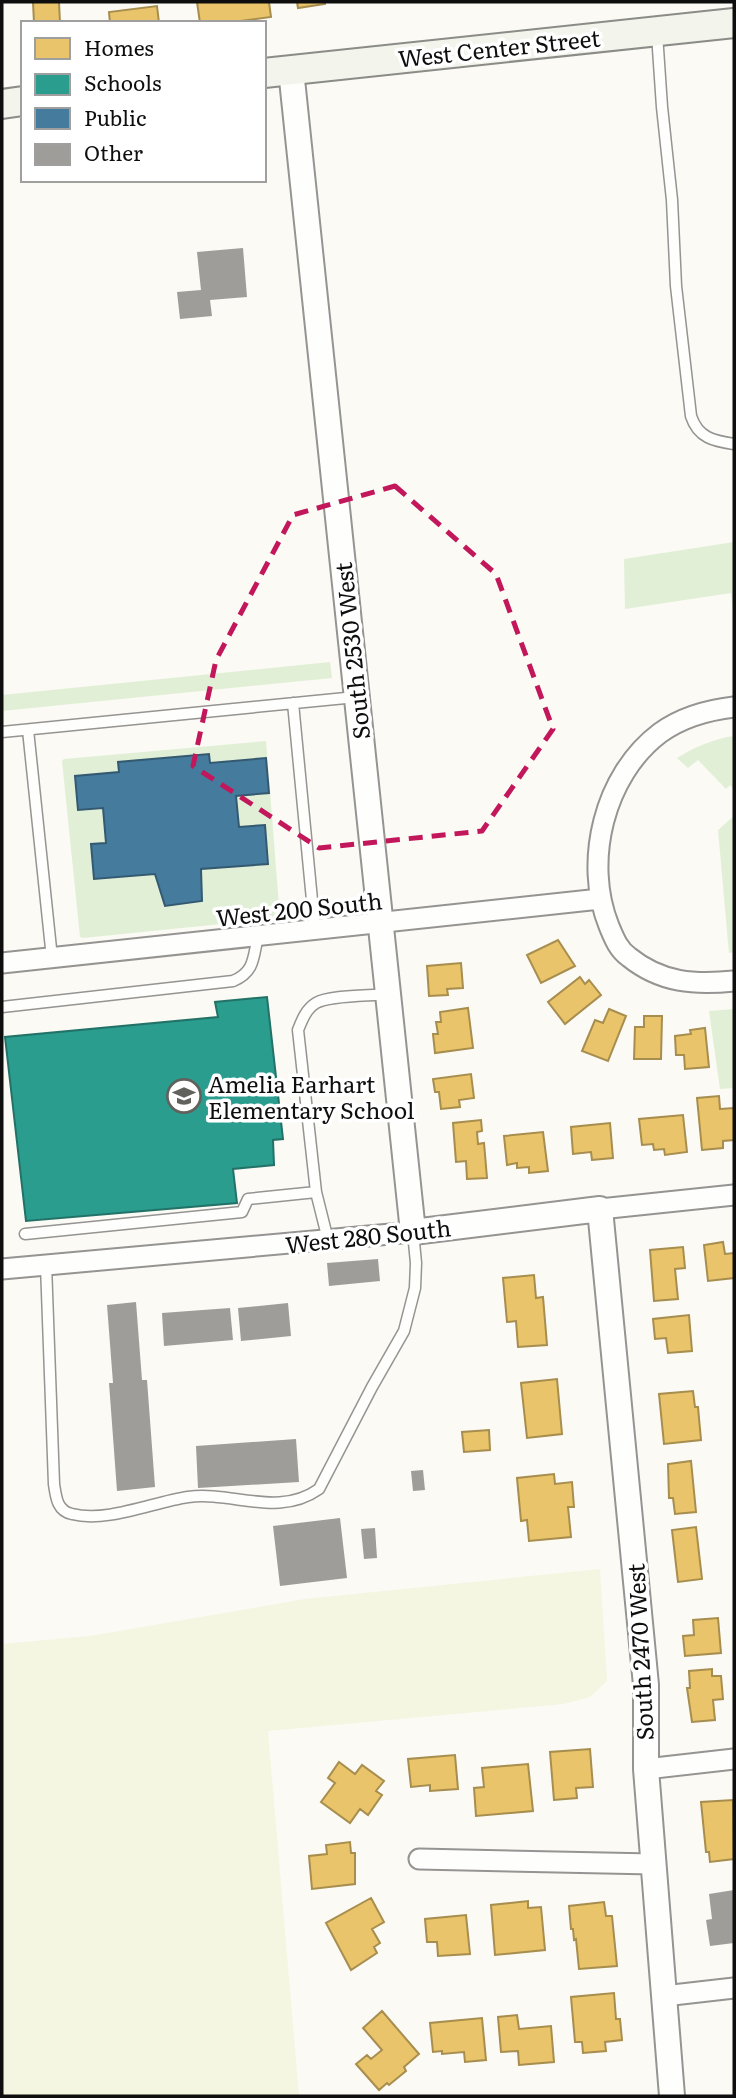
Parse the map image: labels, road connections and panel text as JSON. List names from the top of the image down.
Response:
{
  "streets": {
    "main road": ["West Center Street"],
    "street": [
      "South 2530 West",
      "West 200 South",
      "West 280 South",
      "South 2470 West"
    ]
  },
  "crossings": [
    ["West Center Street", "South 2530 West"],
    ["South 2530 West", "West 200 South"],
    ["South 2530 West", "West 280 South"],
    ["West 280 South", "South 2470 West"]
  ],
  "places": {
    "school or university": ["Amelia Earhart Elementary School"]
  },
  "legend": [
    "Homes",
    "Schools",
    "Public",
    "Other"
  ]
}
